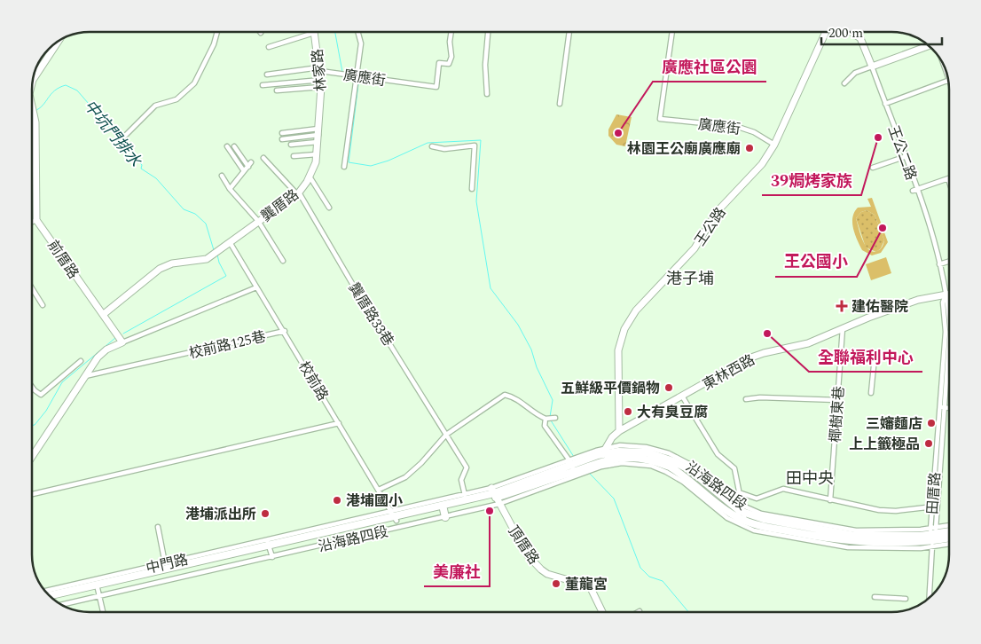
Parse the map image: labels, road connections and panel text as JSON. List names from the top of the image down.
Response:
{
  "streets": {
    "main road": ["沿海路四段", "中門路"],
    "street": [
      "林家路",
      "廣應街",
      "王公二路",
      "龔厝路",
      "王公路",
      "前厝路",
      "龔厝路33巷",
      "校前路125巷",
      "東林西路",
      "校前路",
      "椰樹東巷",
      "田厝路",
      "頂厝路"
    ]
  },
  "crossings": [
    ["林家路", "廣應街"],
    ["林家路", "龔厝路"],
    ["廣應街", "王公路"],
    ["王公二路", "東林西路"],
    ["王公二路", "田厝路"],
    ["龔厝路", "前厝路"],
    ["龔厝路", "龔厝路33巷"],
    ["龔厝路", "校前路"],
    ["王公路", "東林西路"],
    ["龔厝路33巷", "沿海路四段"],
    ["校前路125巷", "校前路"],
    ["東林西路", "椰樹東巷"],
    ["東林西路", "沿海路四段"],
    ["東林西路", "田厝路"],
    ["校前路", "沿海路四段"],
    ["沿海路四段", "田厝路"],
    ["沿海路四段", "頂厝路"],
    ["沿海路四段", "中門路"]
  ],
  "districts": ["港子埔", "田中央"],
  "water": ["中坑門排水"],
  "places": {
    "other": [
      "廣應社區公園",
      "39焗烤家族",
      "林園王公廟廣應廟",
      "王公國小",
      "全聯福利中心",
      "五鮮級平價鍋物",
      "大有臭豆腐",
      "三嬸麵店",
      "上上籤極品",
      "港埔國小",
      "美廉社",
      "港埔派出所",
      "董龍宮"
    ],
    "health": ["建佑醫院"]
  },
  "scale_bar": "200 m"
}
